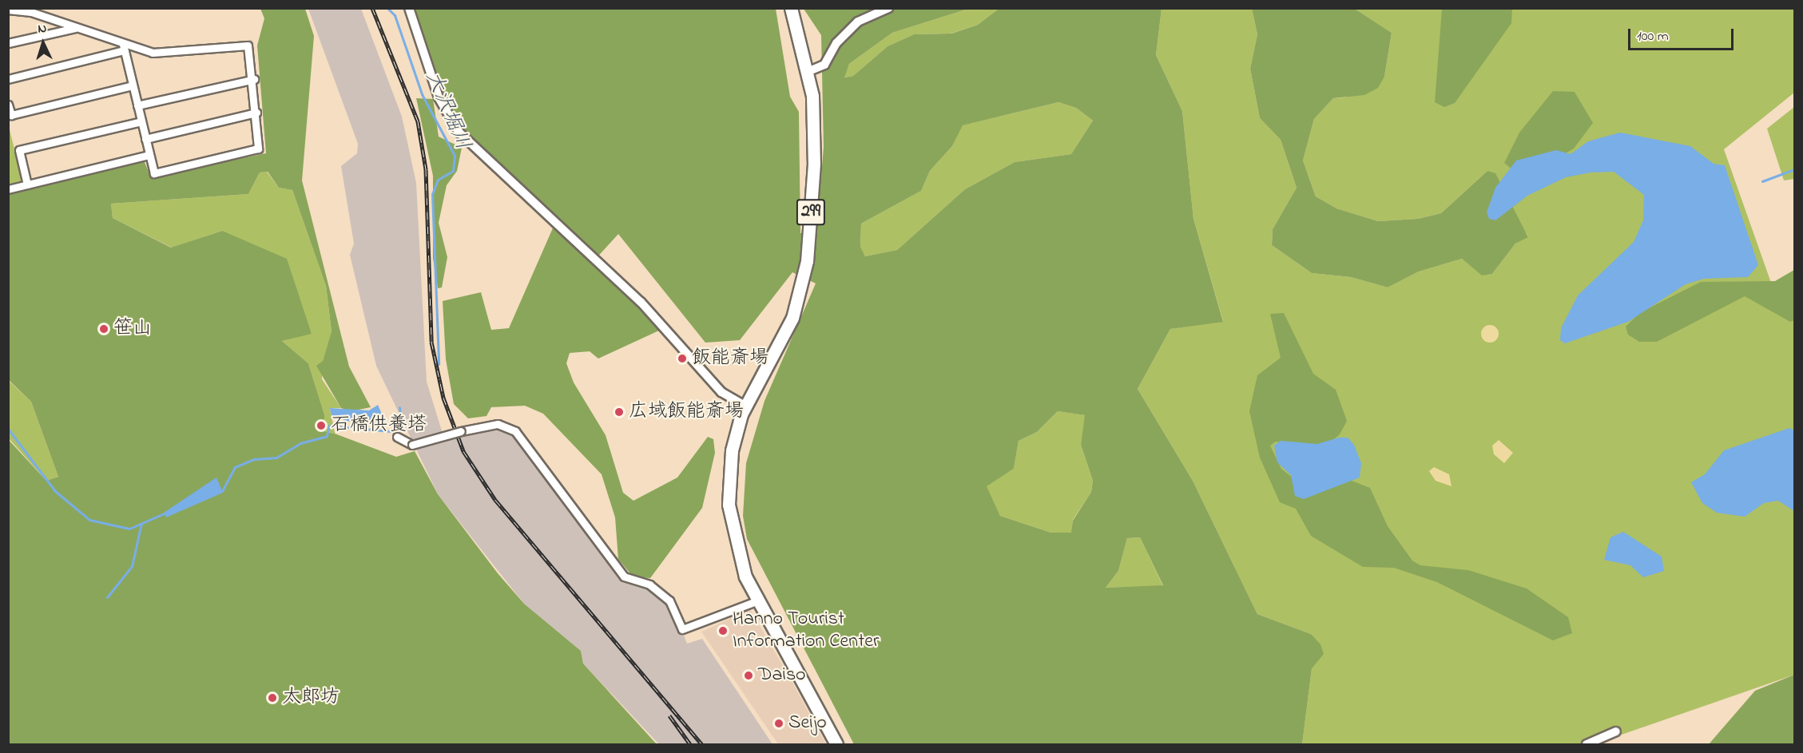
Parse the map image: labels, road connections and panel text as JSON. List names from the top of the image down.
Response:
{
  "streets": {
    "highway": ["299"]
  },
  "water": ["大沢堀川"],
  "places": [
    "笹山",
    "飯能斎場",
    "広域飯能斎場",
    "石橋供養塔",
    "Hanno Tourist Information Center",
    "Daiso",
    "太郎坊",
    "Seijo"
  ],
  "scale_bar": "100 m",
  "north": "top"
}
